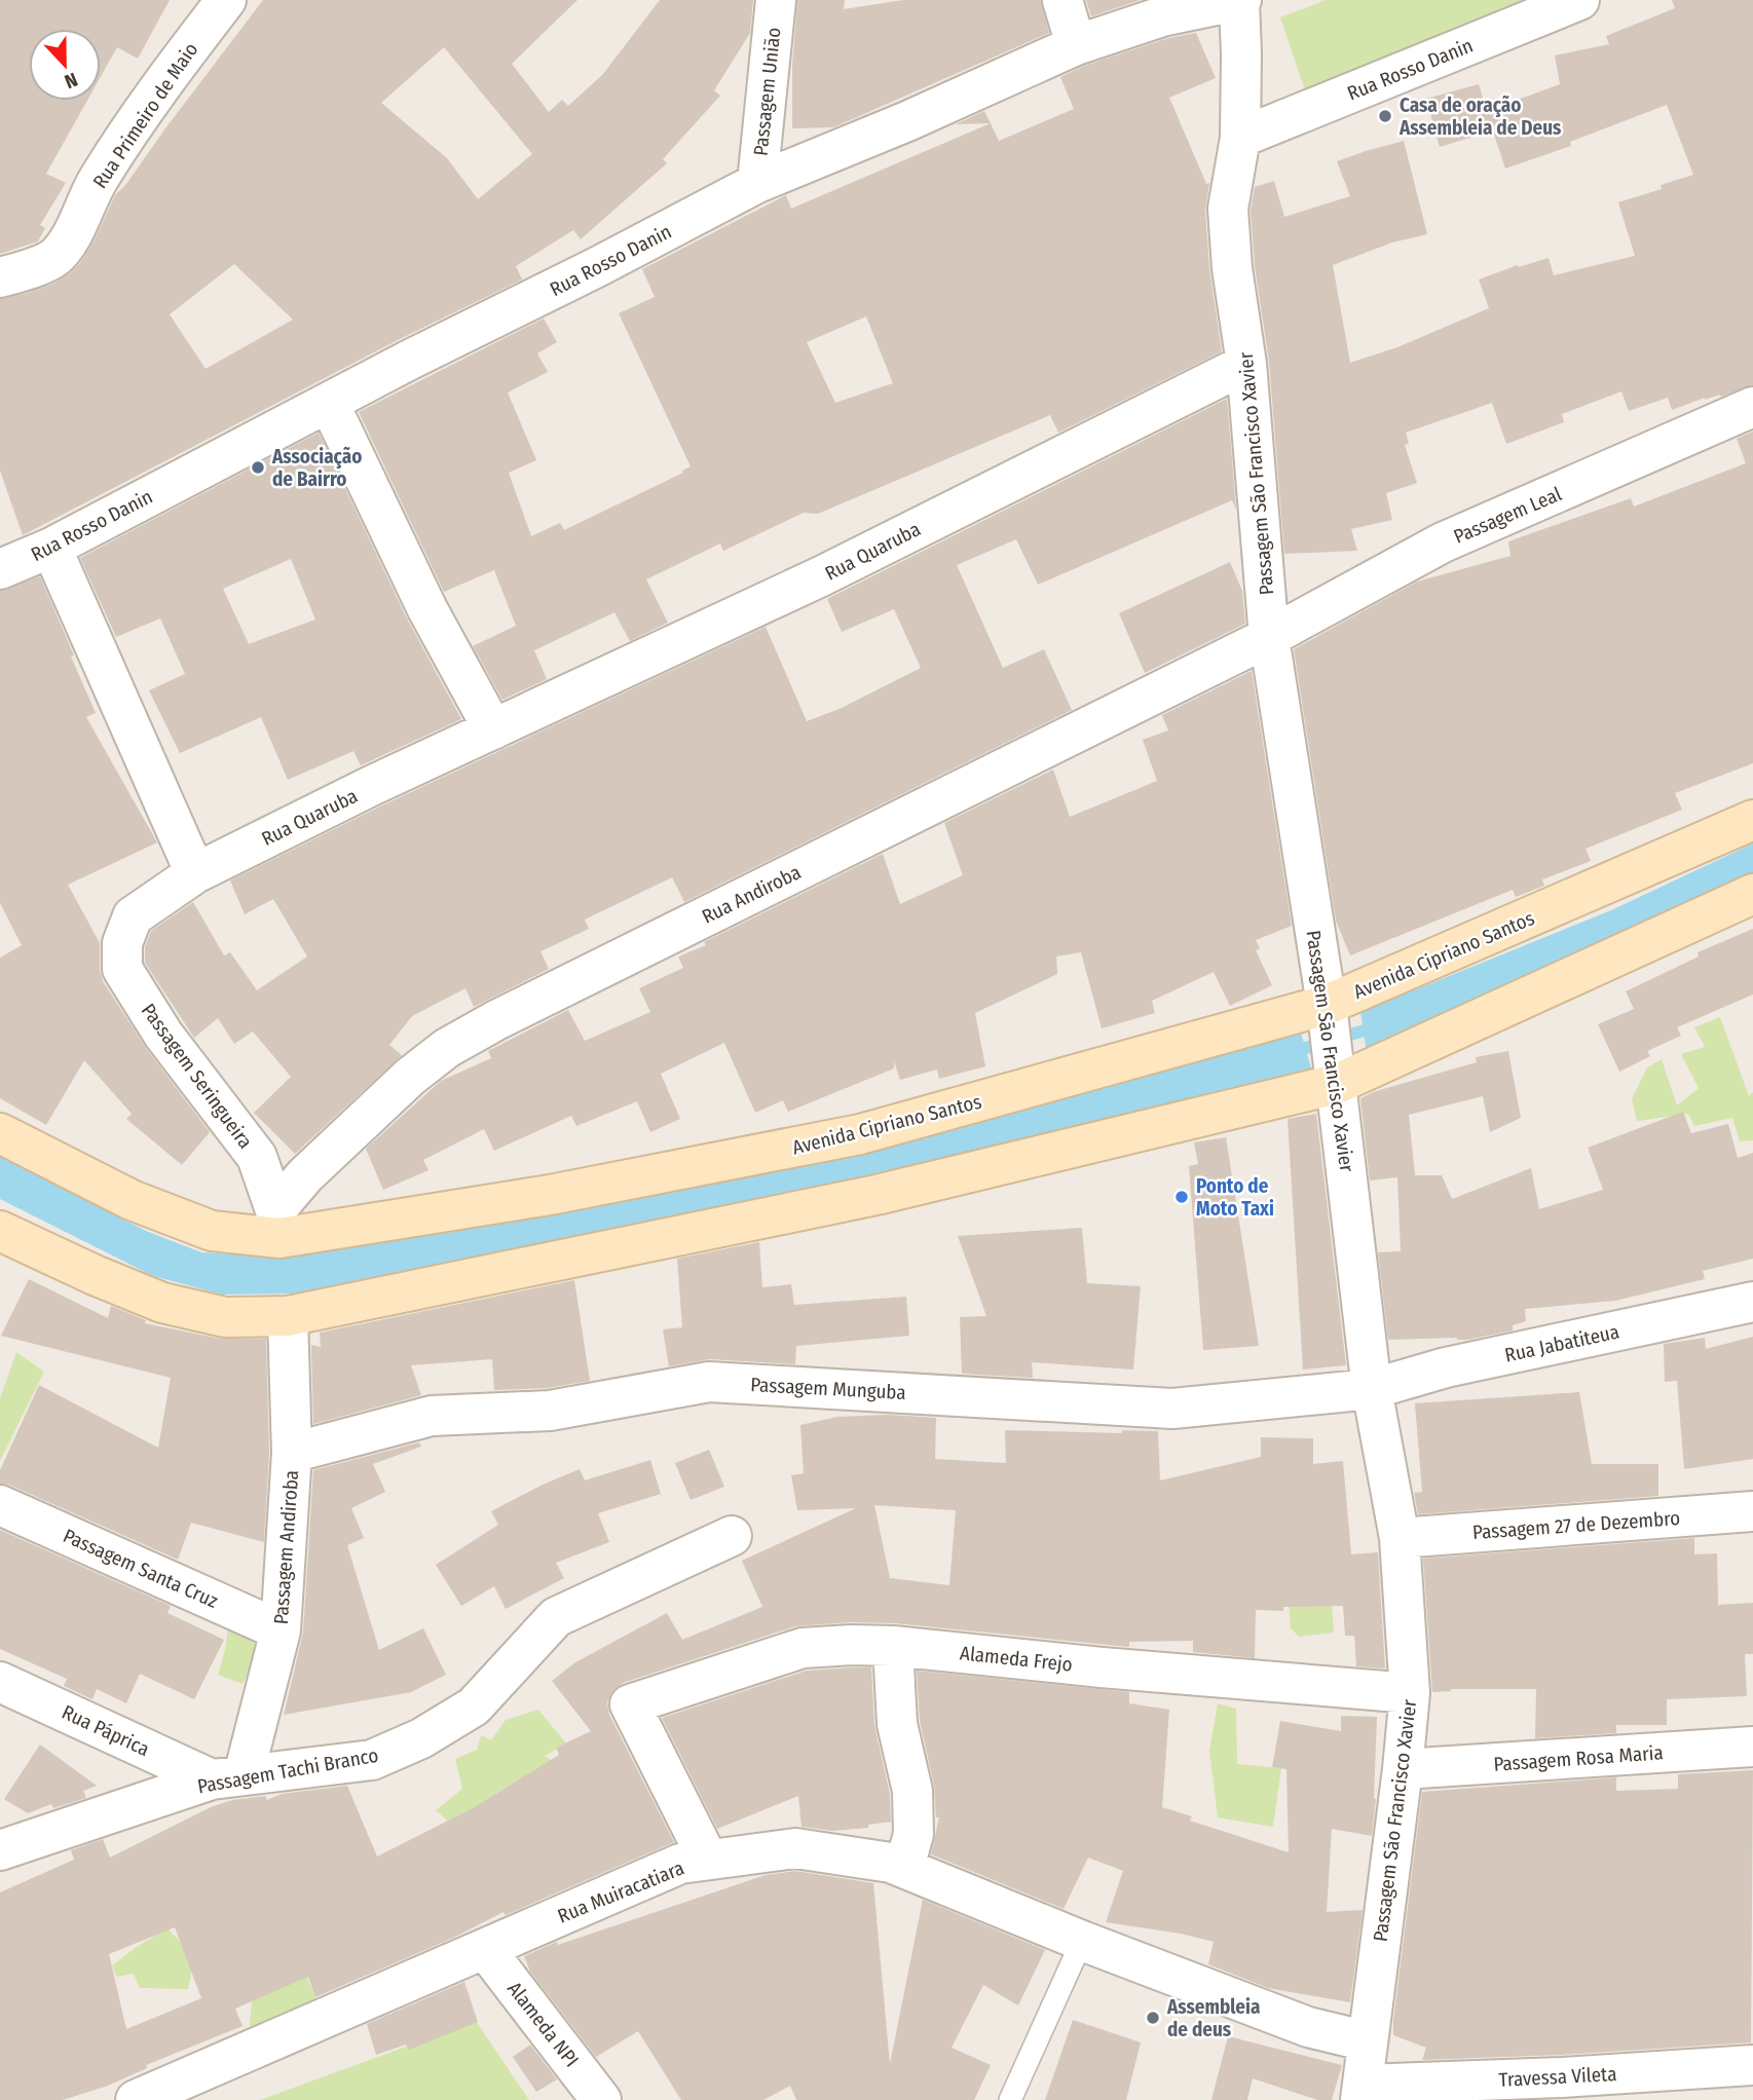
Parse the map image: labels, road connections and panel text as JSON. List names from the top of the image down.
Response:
{
  "streets": {
    "street": [
      "Rua Rosso Danin",
      "Passagem União",
      "Rua Primeiro de Maio",
      "Passagem São Francisco Xavier",
      "Passagem Leal",
      "Rua Quaruba",
      "Rua Andiroba",
      "Avenida Cipriano Santos",
      "Passagem Seringueira",
      "Rua Jabatiteua",
      "Passagem Munguba",
      "Passagem 27 de Dezembro",
      "Passagem Andiroba",
      "Passagem Santa Cruz",
      "Alameda Frejo",
      "Rua Páprica",
      "Passagem Rosa Maria",
      "Passagem Tachi Branco",
      "Rua Muiracatiara",
      "Alameda NPI",
      "Travessa Vileta"
    ]
  },
  "crossings": [
    ["Rua Rosso Danin", "Passagem União"],
    ["Rua Rosso Danin", "Passagem São Francisco Xavier"],
    ["Passagem São Francisco Xavier", "Passagem Leal"],
    ["Passagem São Francisco Xavier", "Rua Quaruba"],
    ["Passagem São Francisco Xavier", "Rua Andiroba"],
    ["Passagem São Francisco Xavier", "Avenida Cipriano Santos"],
    ["Passagem São Francisco Xavier", "Rua Jabatiteua"],
    ["Passagem São Francisco Xavier", "Passagem Munguba"],
    ["Passagem São Francisco Xavier", "Passagem 27 de Dezembro"],
    ["Passagem São Francisco Xavier", "Alameda Frejo"],
    ["Passagem São Francisco Xavier", "Passagem Rosa Maria"],
    ["Passagem São Francisco Xavier", "Rua Muiracatiara"],
    ["Passagem São Francisco Xavier", "Travessa Vileta"],
    ["Passagem Leal", "Rua Andiroba"],
    ["Rua Quaruba", "Passagem Seringueira"],
    ["Rua Andiroba", "Avenida Cipriano Santos"],
    ["Rua Andiroba", "Passagem Seringueira"],
    ["Avenida Cipriano Santos", "Passagem Seringueira"],
    ["Rua Jabatiteua", "Passagem Munguba"],
    ["Passagem Munguba", "Passagem Andiroba"],
    ["Passagem Andiroba", "Passagem Santa Cruz"],
    ["Passagem Andiroba", "Rua Páprica"],
    ["Passagem Andiroba", "Passagem Tachi Branco"],
    ["Alameda Frejo", "Rua Muiracatiara"],
    ["Rua Páprica", "Passagem Tachi Branco"],
    ["Rua Muiracatiara", "Alameda NPI"]
  ],
  "places": [
    "Casa de oração Assembleia de Deus",
    "Associação de Bairro",
    "Ponto de Moto Taxi",
    "Assembleia de deus"
  ],
  "north": "bottom"
}
